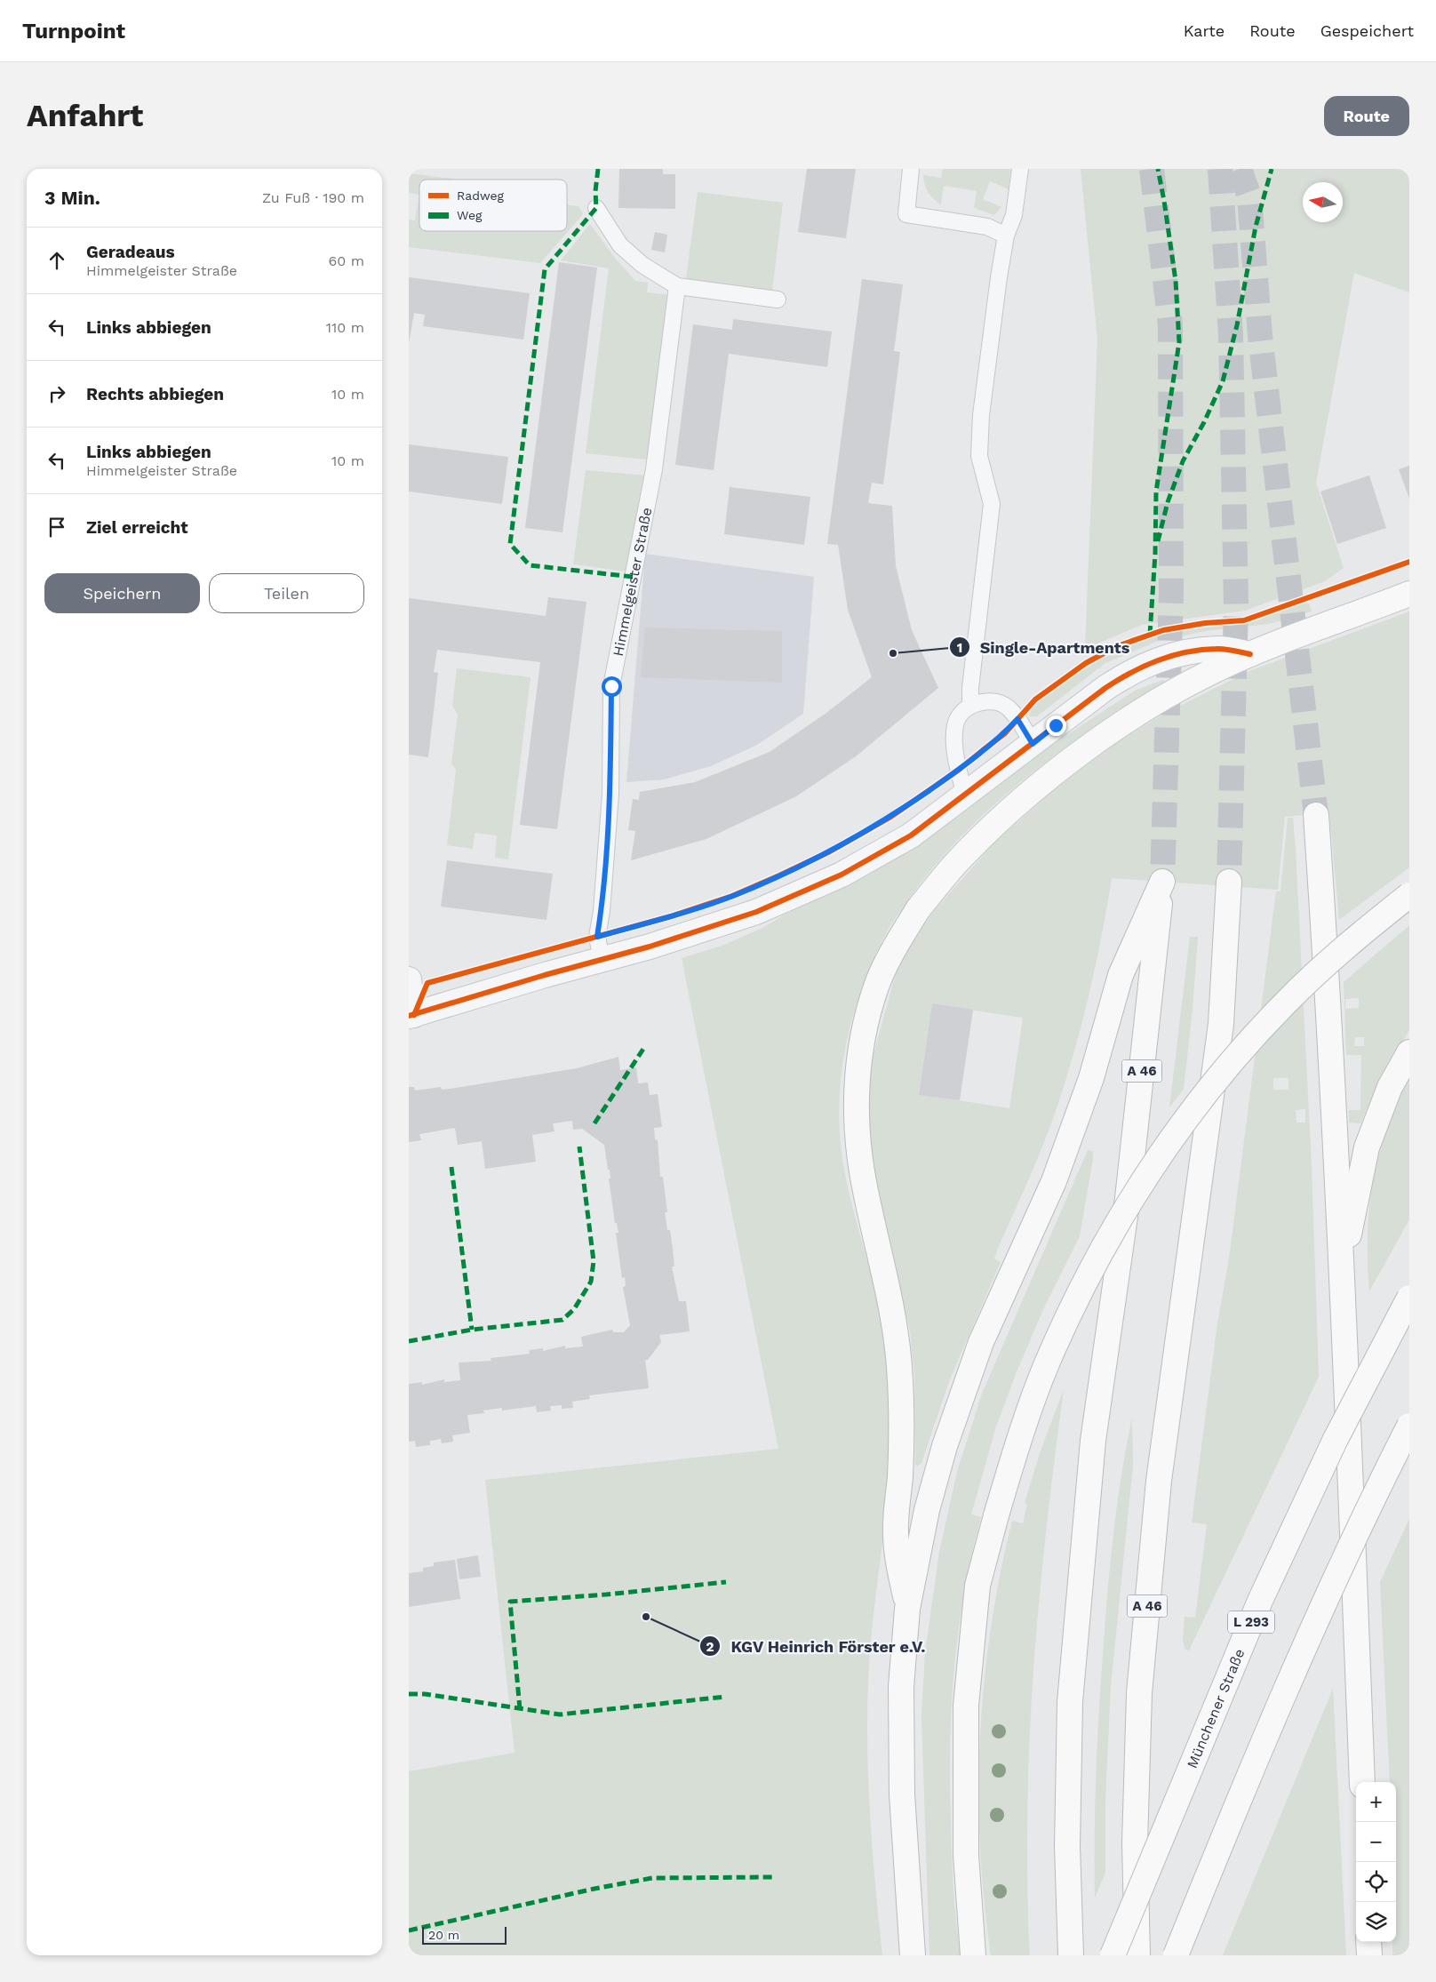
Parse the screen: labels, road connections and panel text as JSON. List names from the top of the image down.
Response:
{
  "streets": {
    "main road": ["A 46", "L 293", "Münchener Straße"],
    "lane": ["Himmelgeister Straße"]
  },
  "places": ["Single-Apartments", "KGV Heinrich Förster e.V."],
  "legend": ["Radweg", "Weg"],
  "scale_bar": "20 m",
  "north": "left",
  "page": {
    "header": "Turnpoint",
    "nav": ["Karte", "Route", "Gespeichert"],
    "buttons": [
      "Route",
      ["Speichern", "Teilen"]
    ],
    "title": "Anfahrt",
    "heading": ["3 Min.", "Zu Fuß · 190 m"],
    "list": [
      ["Geradeaus", "Himmelgeister Straße", "60 m"],
      ["Links abbiegen", "110 m"],
      ["Rechts abbiegen", "10 m"],
      ["Links abbiegen", "Himmelgeister Straße", "10 m"],
      "Ziel erreicht"
    ],
    "map_buttons": ["+", "−"],
    "scale": "20 m"
  }
}
